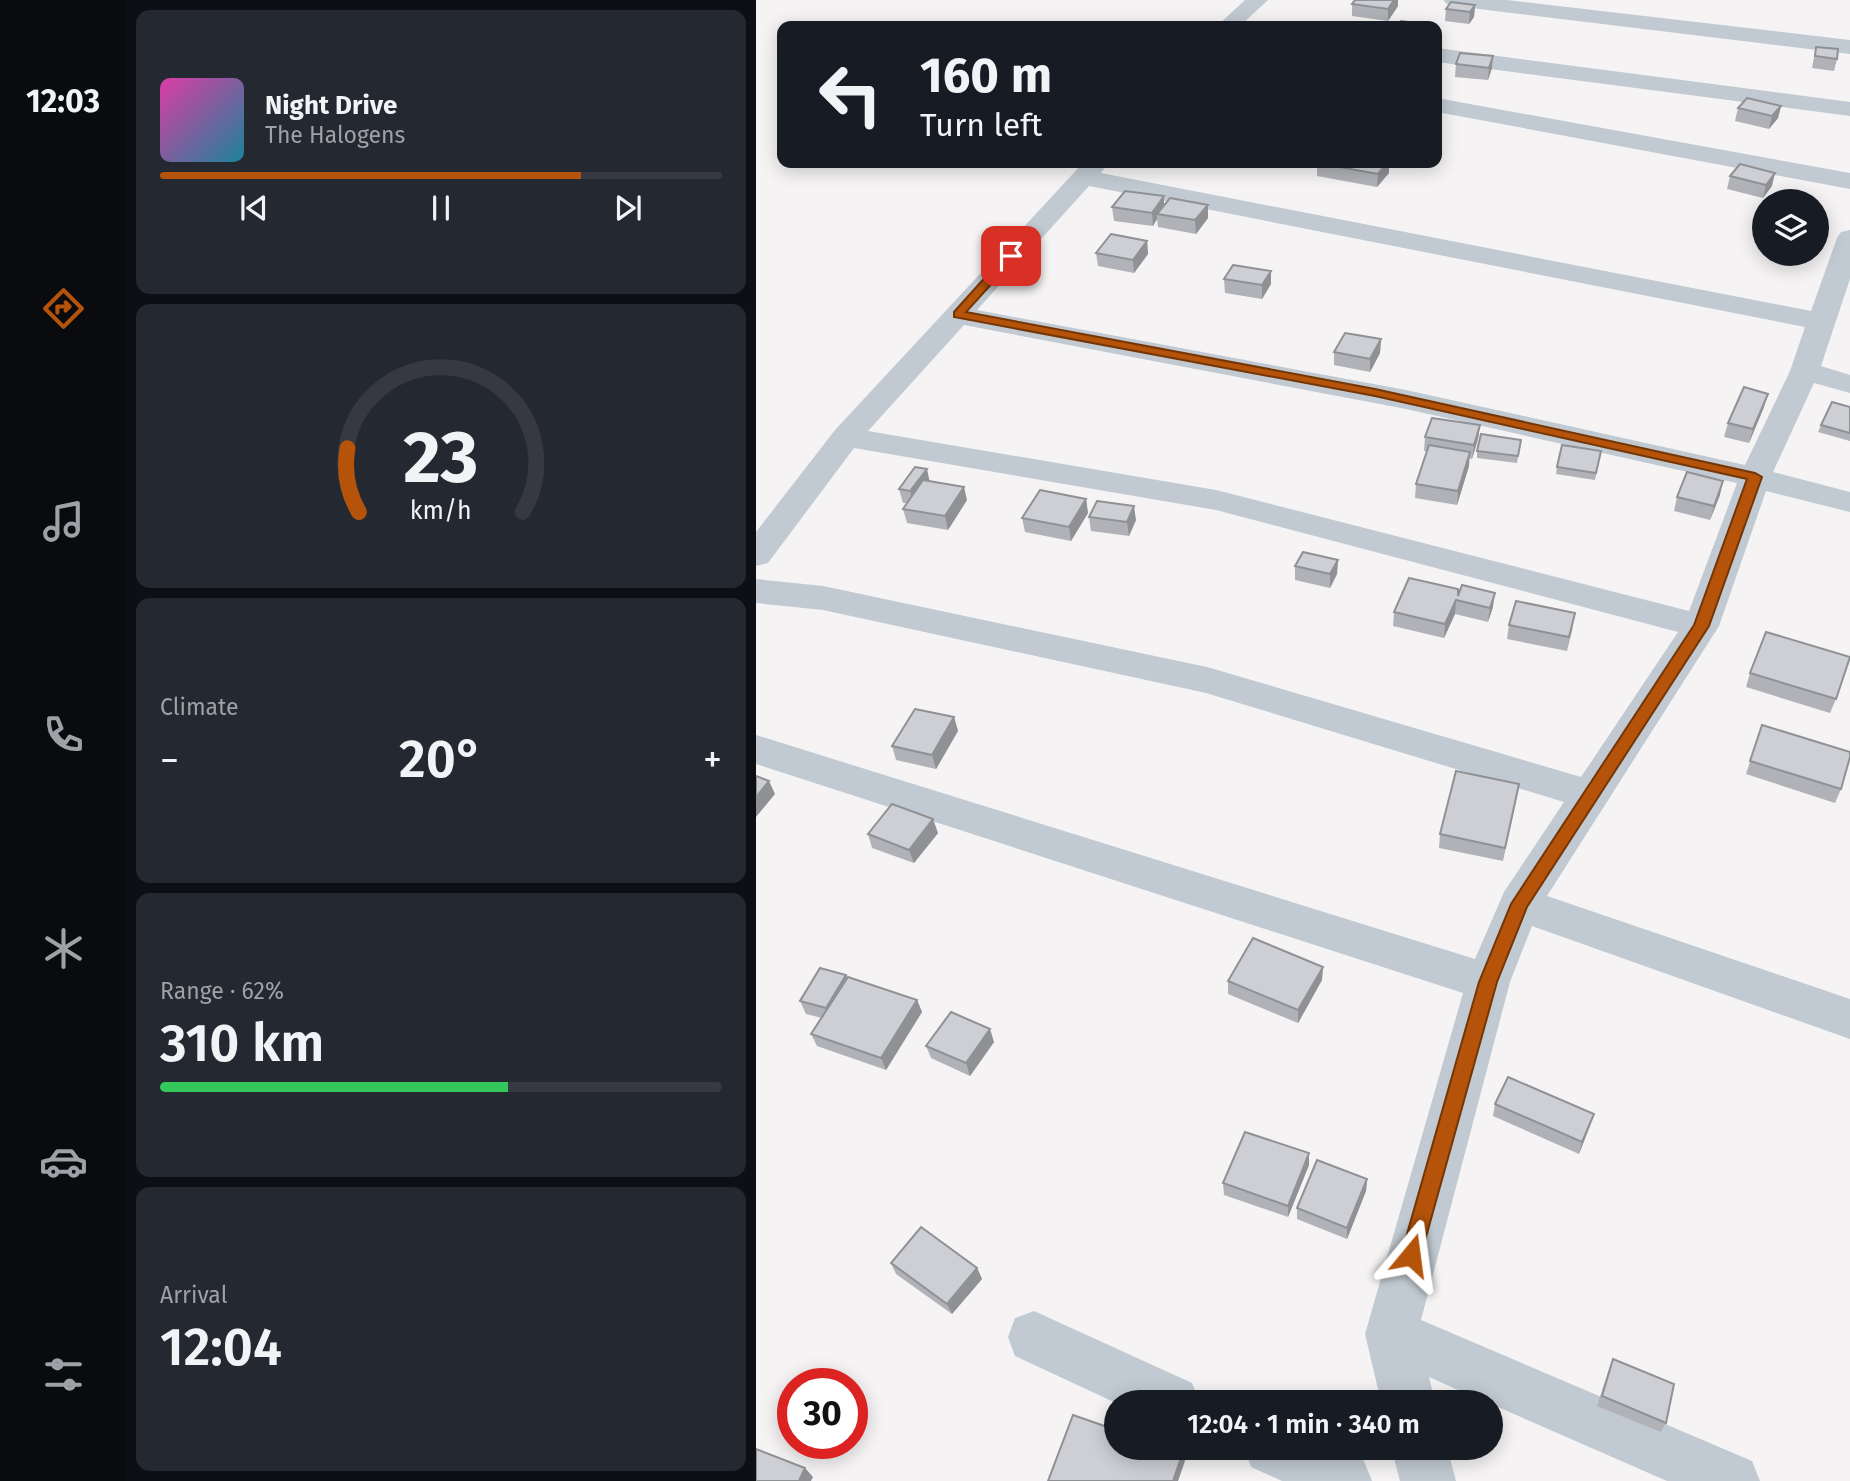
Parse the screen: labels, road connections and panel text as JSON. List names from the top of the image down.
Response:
{
  "page": {
    "tabs": "12:03",
    "turn": ["160 m", "Turn left"],
    "song": ["Night Drive", "The Halogens"],
    "tile": [
      "Climate",
      ["Range · 62%", "310 km"],
      ["Arrival", "12:04"]
    ],
    "heat": ["−", "20°", "+"],
    "limit": "30",
    "trip": "12:04 · 1 min · 340 m",
    "gauge": ["23", "km/h"]
  }
}
